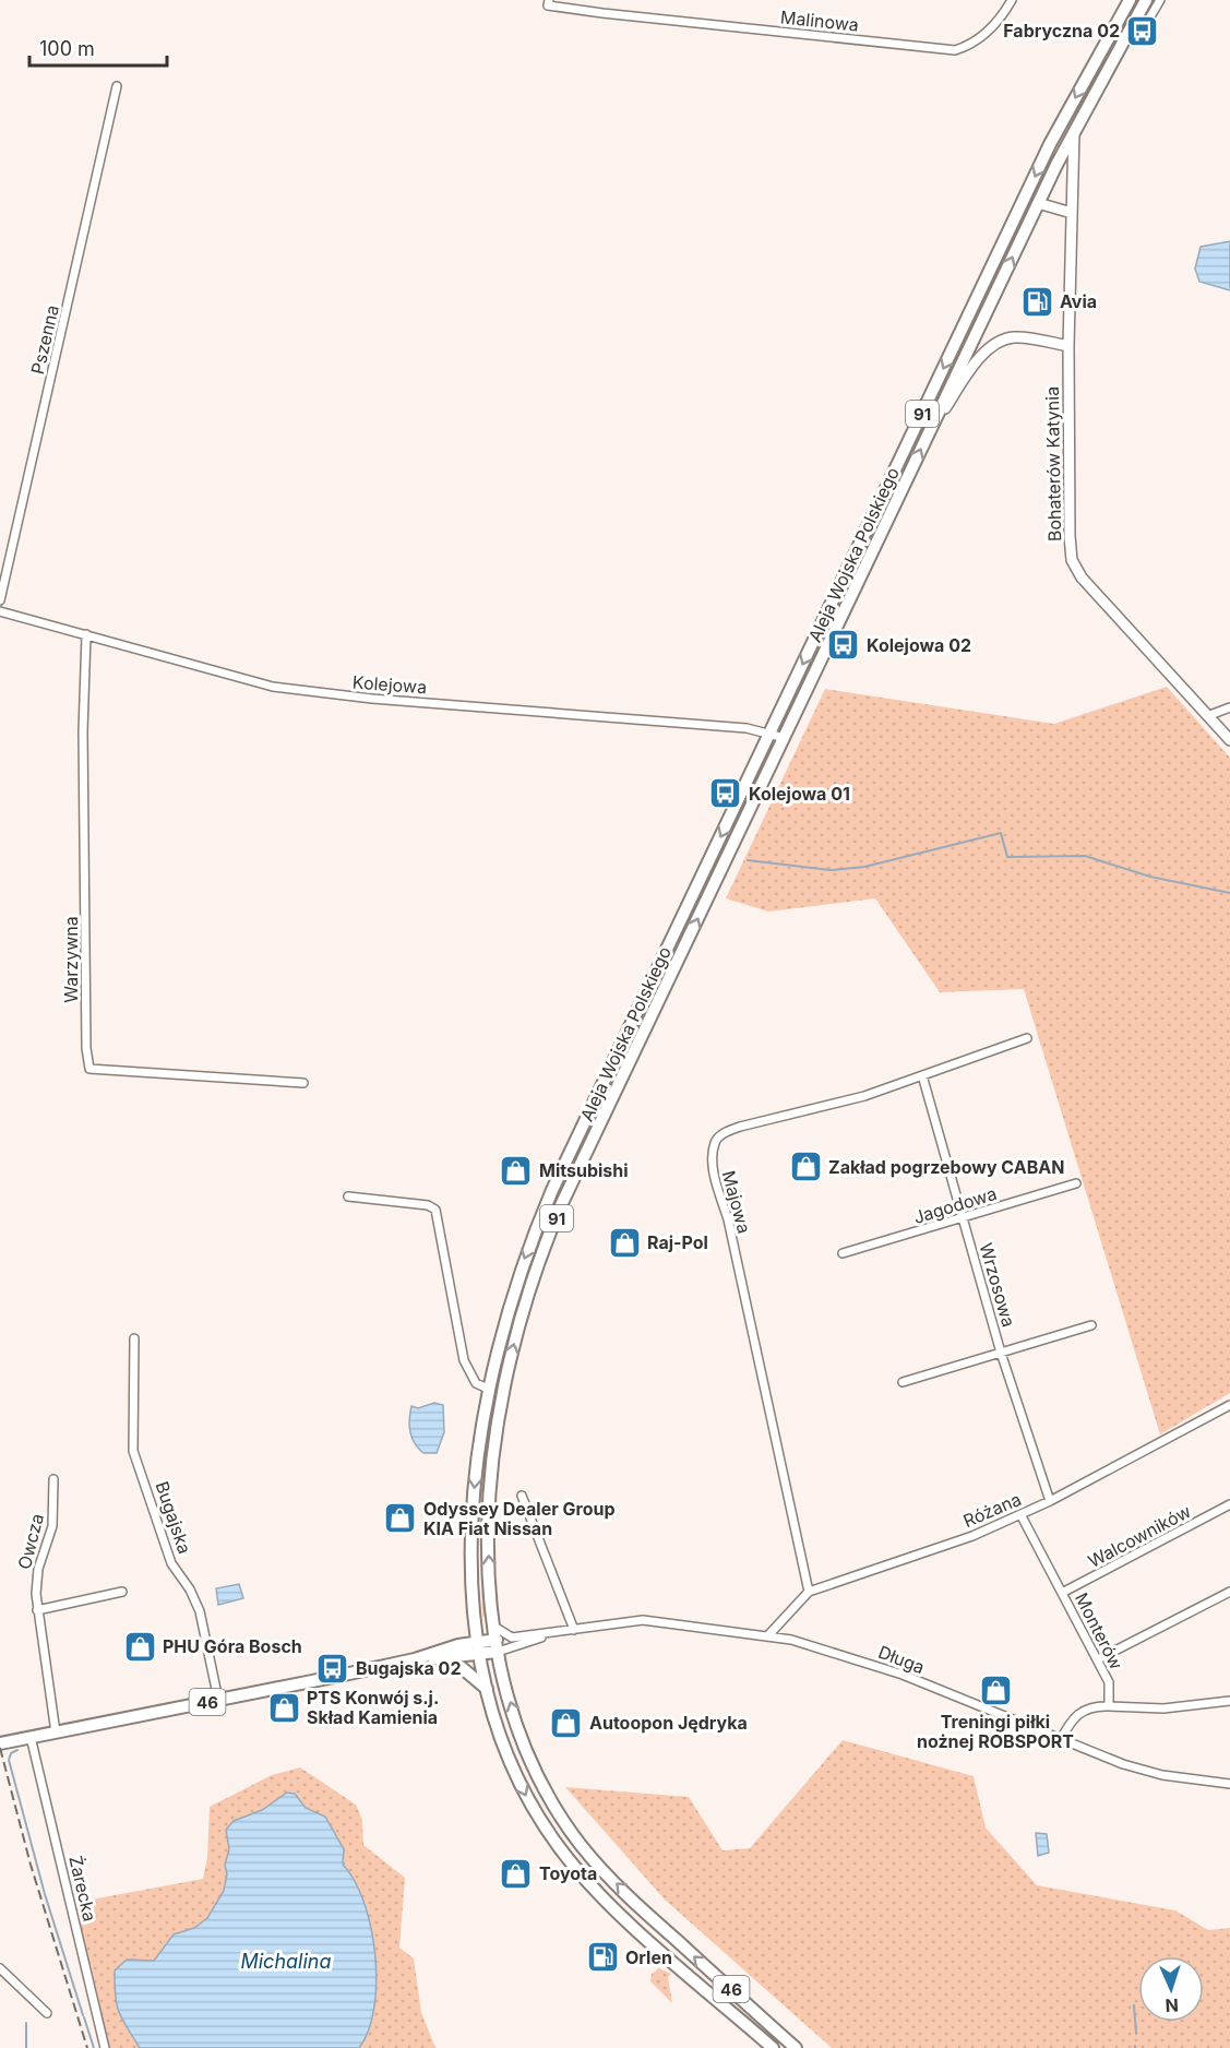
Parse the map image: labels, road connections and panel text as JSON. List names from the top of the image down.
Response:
{
  "streets": {
    "main road": ["91", "Aleja Wojska Polskiego", "46"],
    "street": [
      "Malinowa",
      "Pszenna",
      "Bohaterów Katynia",
      "Kolejowa",
      "Warzywna",
      "Majowa",
      "Jagodowa",
      "Wrzosowa",
      "Różana",
      "Bugajska",
      "Walcowników",
      "Owcza",
      "Monterów",
      "Długa",
      "Żarecka"
    ]
  },
  "crossings": [
    ["Bohaterów Katynia", "Aleja Wojska Polskiego"],
    ["Aleja Wojska Polskiego", "Kolejowa"],
    ["Aleja Wojska Polskiego", "Długa"],
    ["Aleja Wojska Polskiego", "46"],
    ["Kolejowa", "Warzywna"],
    ["Majowa", "Wrzosowa"],
    ["Majowa", "Różana"],
    ["Jagodowa", "Wrzosowa"],
    ["Wrzosowa", "Różana"],
    ["Różana", "Monterów"],
    ["Różana", "Długa"],
    ["Bugajska", "46"],
    ["Walcowników", "Monterów"],
    ["Owcza", "46"],
    ["46", "Żarecka"]
  ],
  "water": ["Michalina"],
  "places": {
    "bus stop": [
      "Fabryczna 02",
      "Kolejowa 02",
      "Kolejowa 01",
      "Bugajska 02"
    ],
    "fuel station": ["Avia", "Orlen"],
    "shop": [
      "Zakład pogrzebowy CABAN",
      "Mitsubishi",
      "Raj-Pol",
      "Odyssey Dealer Group KIA Fiat Nissan",
      "PHU Góra Bosch",
      "Treningi piłki nożnej ROBSPORT",
      "PTS Konwój s.j. Skład Kamienia",
      "Autoopon Jędryka",
      "Toyota"
    ]
  },
  "scale_bar": "100 m",
  "north": "bottom"
}
